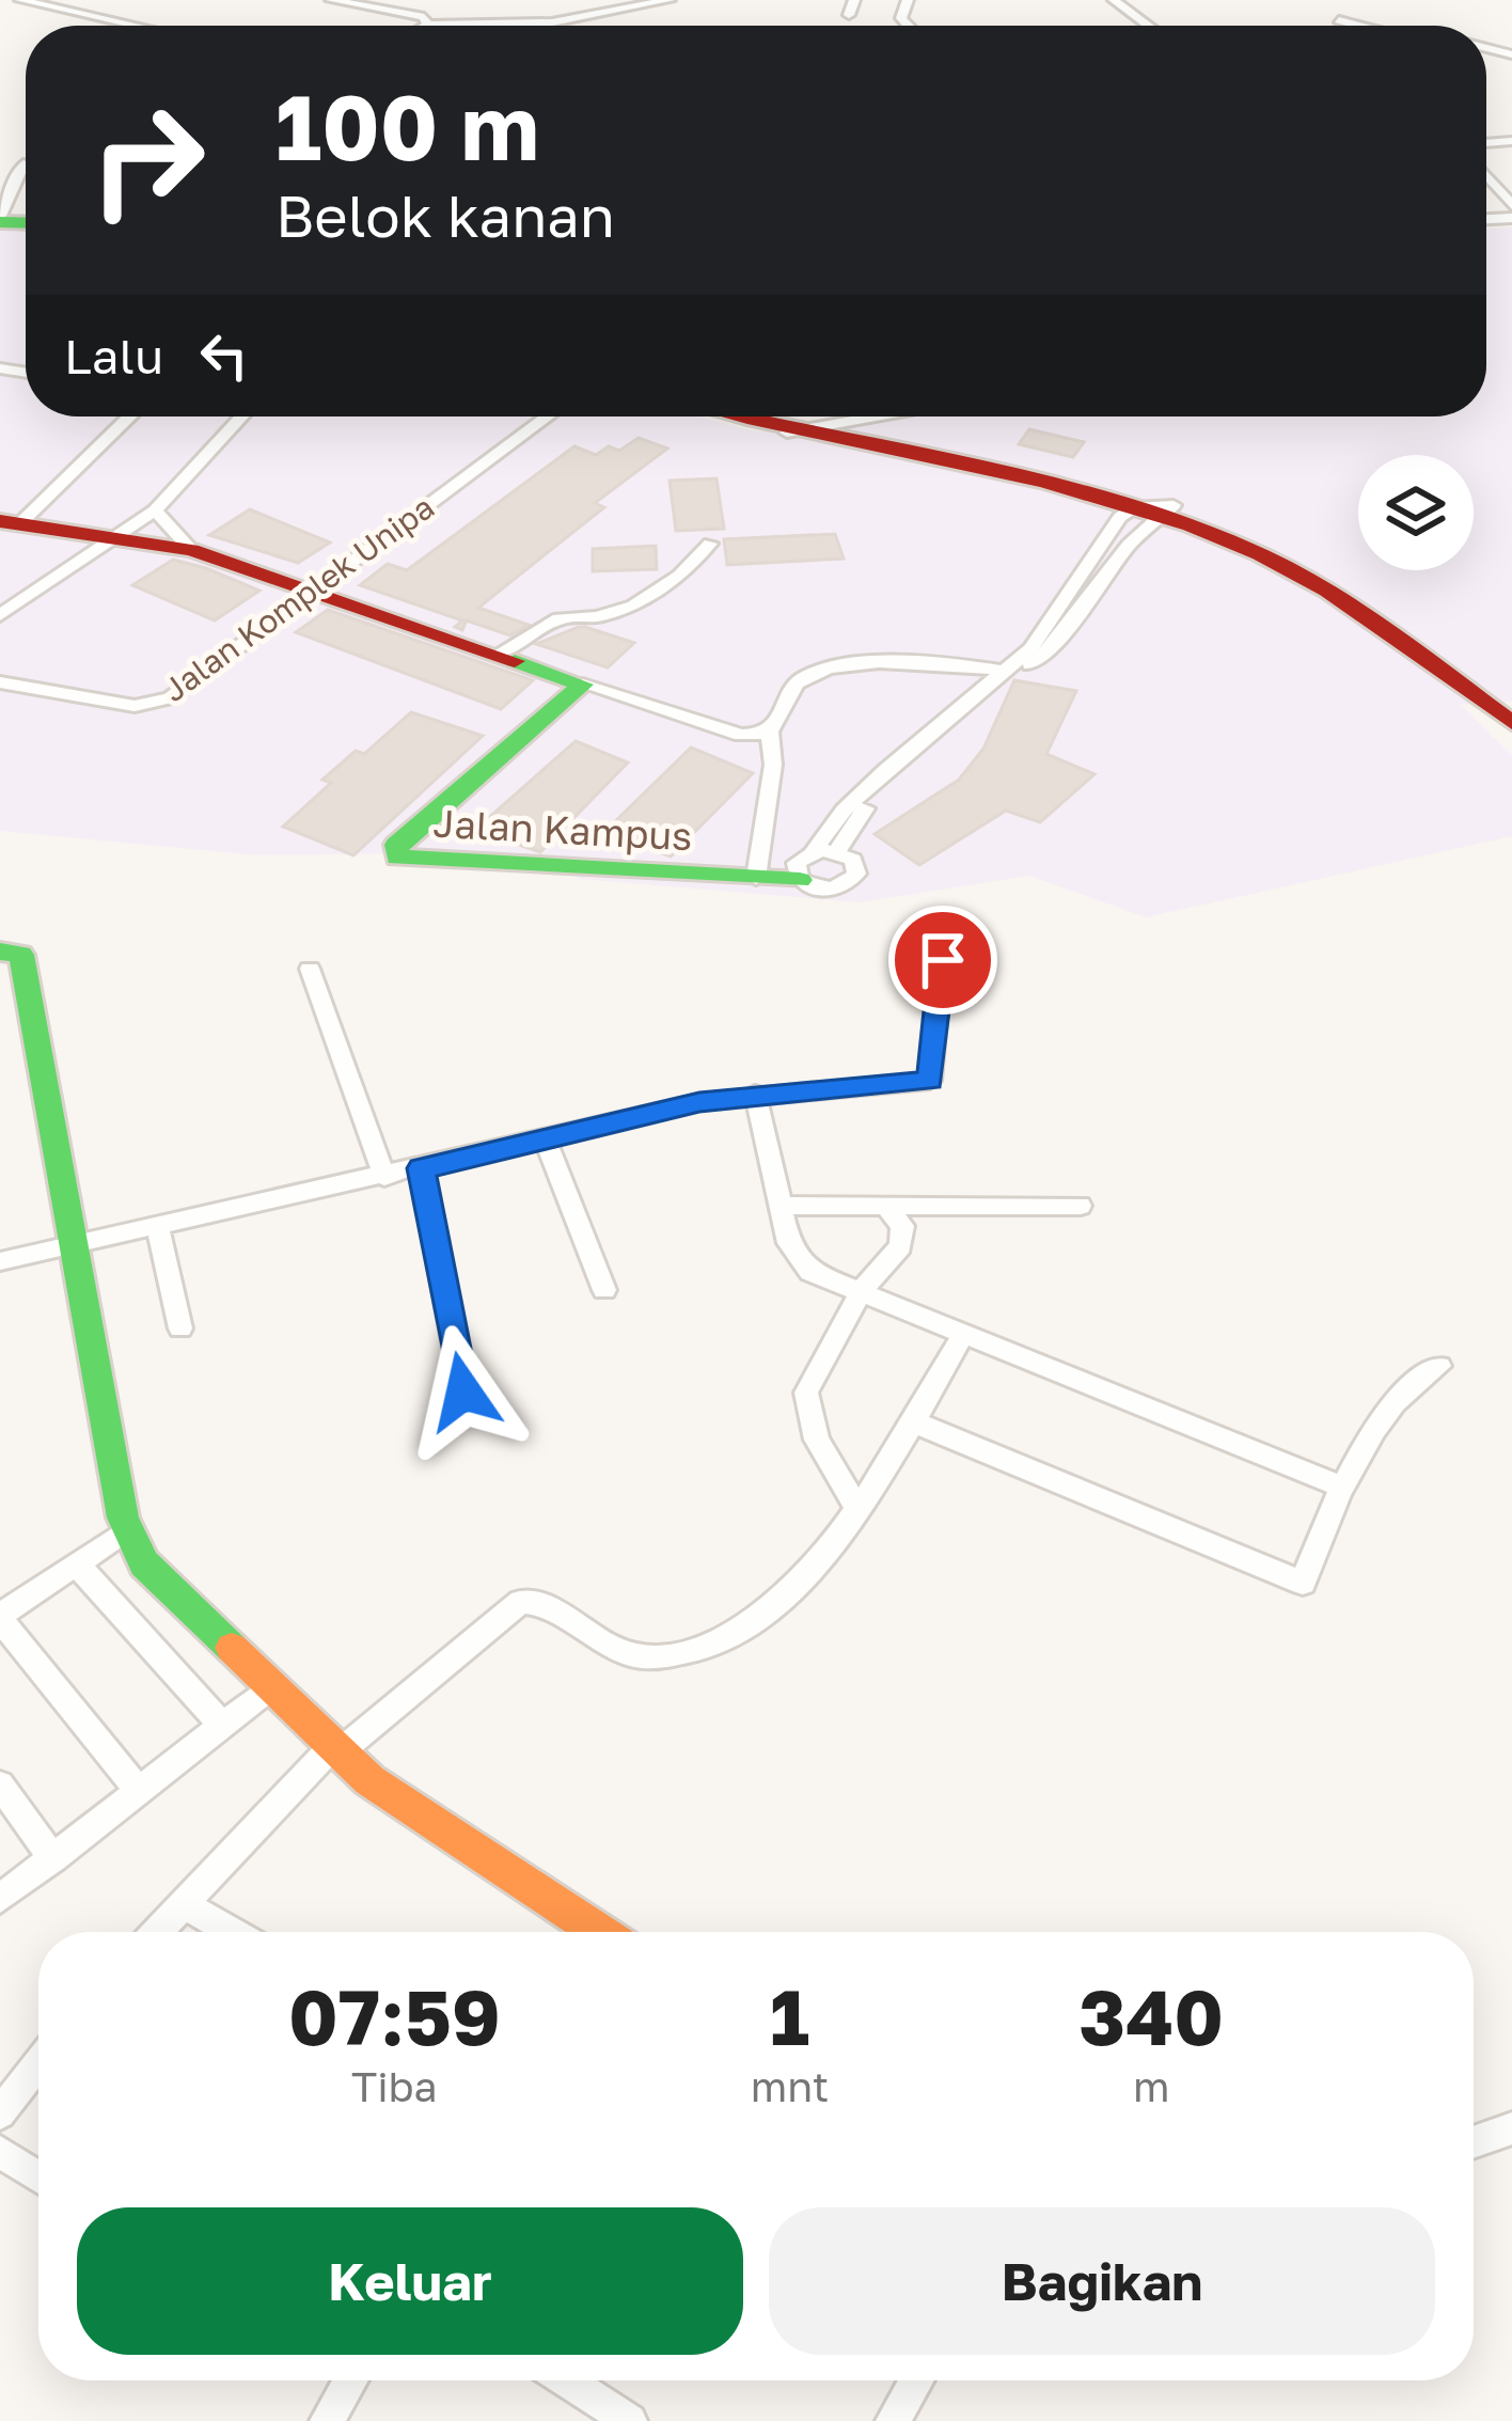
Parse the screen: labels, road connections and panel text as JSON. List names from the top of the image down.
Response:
{
  "streets": {
    "street": ["Jalan Komplek Unipa", "Jalan Kampus"]
  },
  "page": {
    "turn": ["100 m", "Belok kanan"],
    "then": "Lalu",
    "eta": [
      "07:59",
      "Tiba",
      "1",
      "mnt",
      "340",
      "m"
    ],
    "buttons": ["Keluar", "Bagikan"]
  }
}
